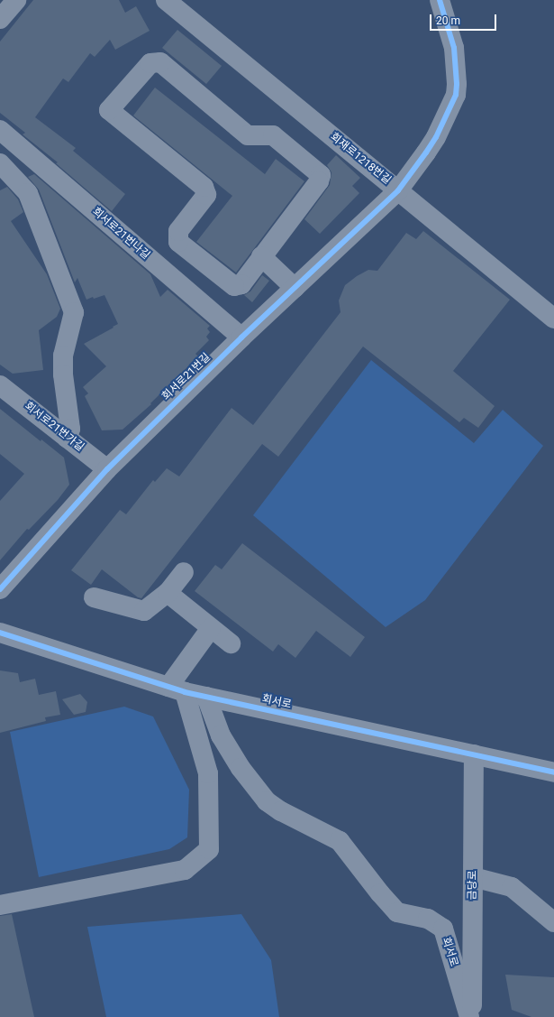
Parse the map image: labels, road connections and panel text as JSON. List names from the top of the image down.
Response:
{
  "streets": {
    "street": [
      "회재로1218번길",
      "회서로21번나길",
      "회서로21번길",
      "회서로21번가길",
      "회서로",
      "금당로"
    ]
  },
  "crossings": [
    ["회재로1218번길", "회서로21번길"],
    ["회서로21번나길", "회서로21번길"],
    ["회서로21번길", "회서로21번가길"],
    ["회서로", "금당로"]
  ],
  "scale_bar": "20 m"
}
